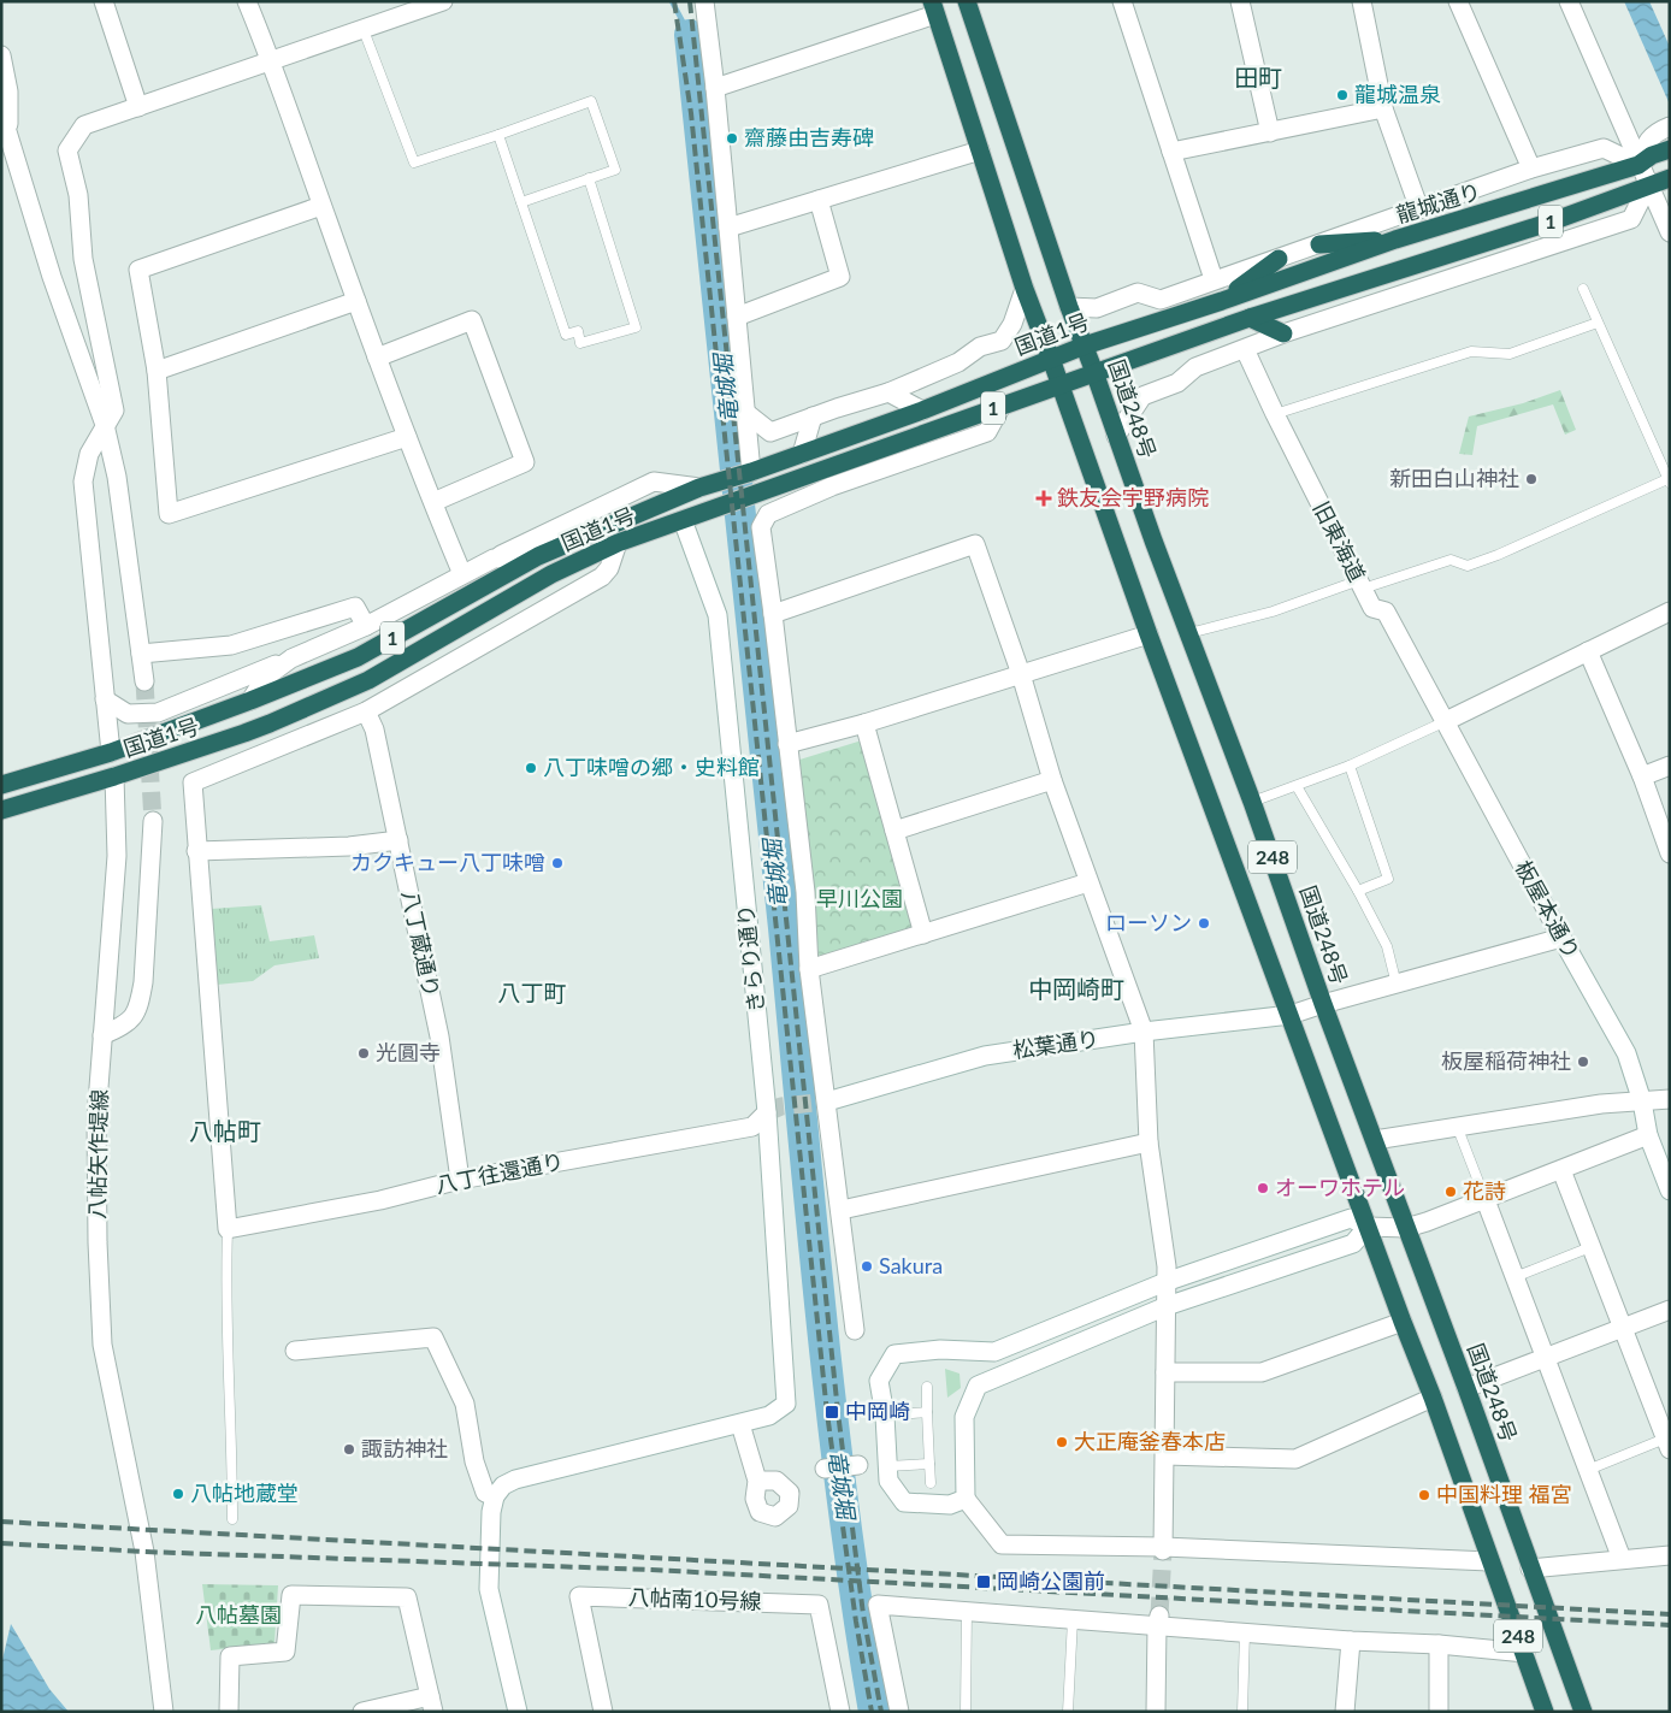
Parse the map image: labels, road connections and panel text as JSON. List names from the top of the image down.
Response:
{
  "streets": {
    "highway": [
      "龍城通り",
      "1",
      "国道1号",
      "国道248号",
      "248"
    ],
    "street": [
      "旧東海道",
      "板屋本通り",
      "八丁蔵通り",
      "きらり通り",
      "松葉通り",
      "八帖矢作堤線",
      "八丁往還通り",
      "八帖南10号線"
    ]
  },
  "crossings": [
    ["龍城通り", "国道1号"],
    ["1", "国道1号"],
    ["国道1号", "国道248号"],
    ["国道1号", "248"],
    ["国道1号", "きらり通り"],
    ["国道1号", "八帖矢作堤線"],
    ["旧東海道", "板屋本通り"],
    ["248", "松葉通り"],
    ["八丁蔵通り", "八丁往還通り"],
    ["きらり通り", "八丁往還通り"]
  ],
  "districts": [
    "田町",
    "中岡崎町",
    "八丁町",
    "八帖町"
  ],
  "water": ["竜城堀"],
  "parks": ["早川公園", "八帖墓園"],
  "places": {
    "other": [
      "龍城温泉",
      "齋藤由吉寿碑",
      "新田白山神社",
      "八丁味噌の郷・史料館",
      "カクキュー八丁味噌",
      "ローソン",
      "光圓寺",
      "板屋稲荷神社",
      "オーワホテル",
      "花詩",
      "Sakura",
      "大正庵釜春本店",
      "諏訪神社",
      "八帖地蔵堂",
      "中国料理 福宮"
    ],
    "health": ["鉄友会宇野病院"],
    "transit": ["中岡崎", "岡崎公園前"]
  }
}
